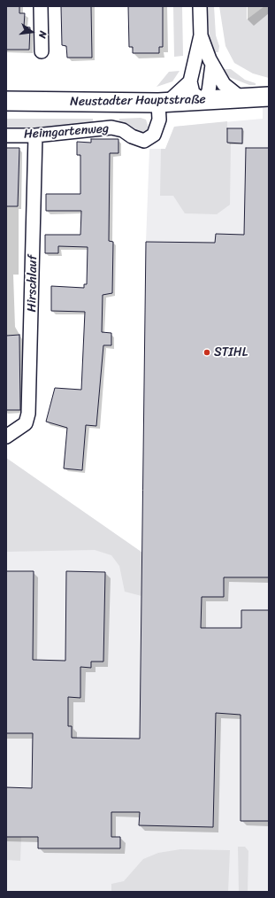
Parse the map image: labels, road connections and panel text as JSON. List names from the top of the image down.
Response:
{
  "streets": {
    "street": ["Neustadter Hauptstraße", "Heimgartenweg", "Hirschlauf"]
  },
  "crossings": [
    ["Neustadter Hauptstraße", "Heimgartenweg"],
    ["Heimgartenweg", "Hirschlauf"]
  ],
  "places": ["STIHL"],
  "north": "right"
}
